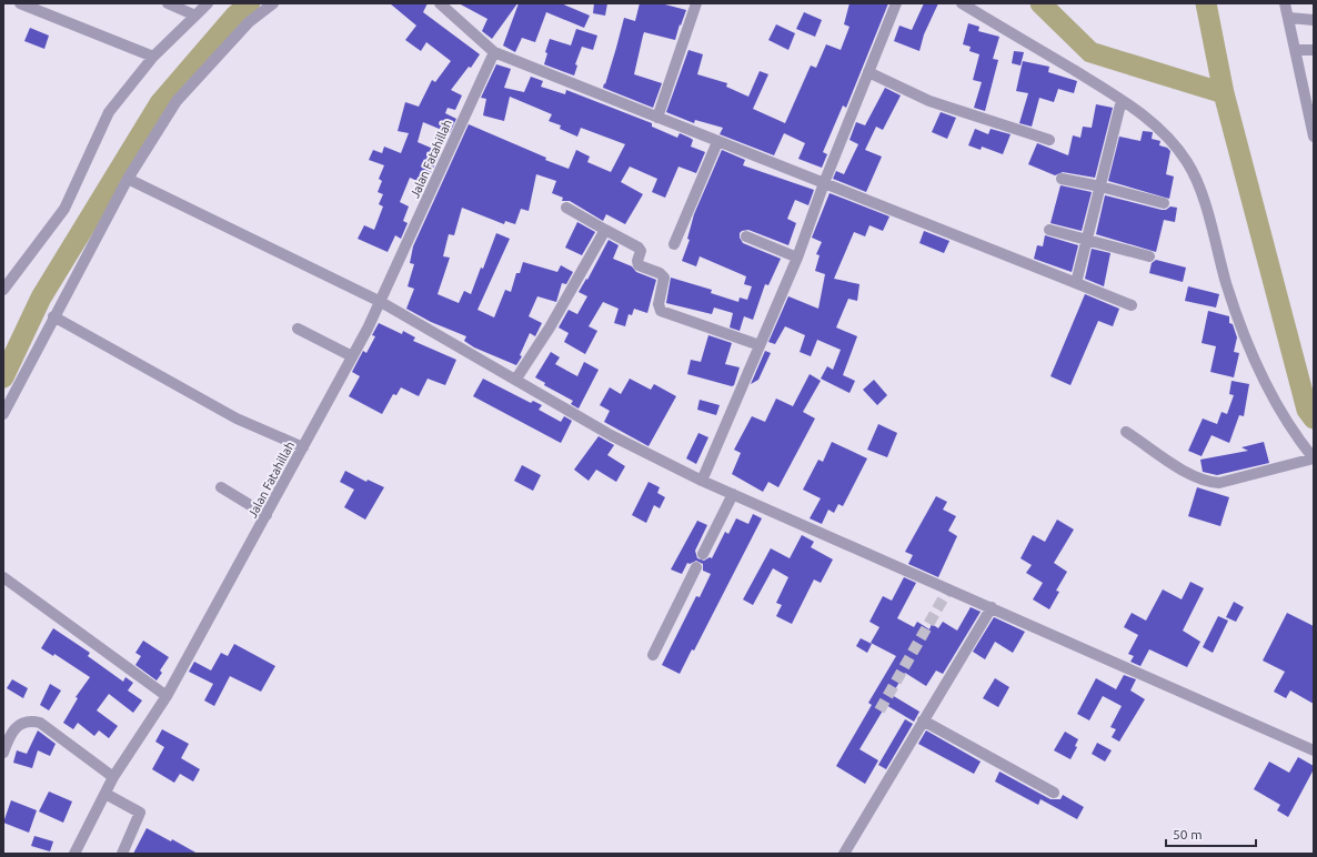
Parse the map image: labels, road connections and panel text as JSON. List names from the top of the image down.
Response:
{
  "streets": {
    "street": ["Jalan Fatahillah"]
  },
  "scale_bar": "50 m"
}
